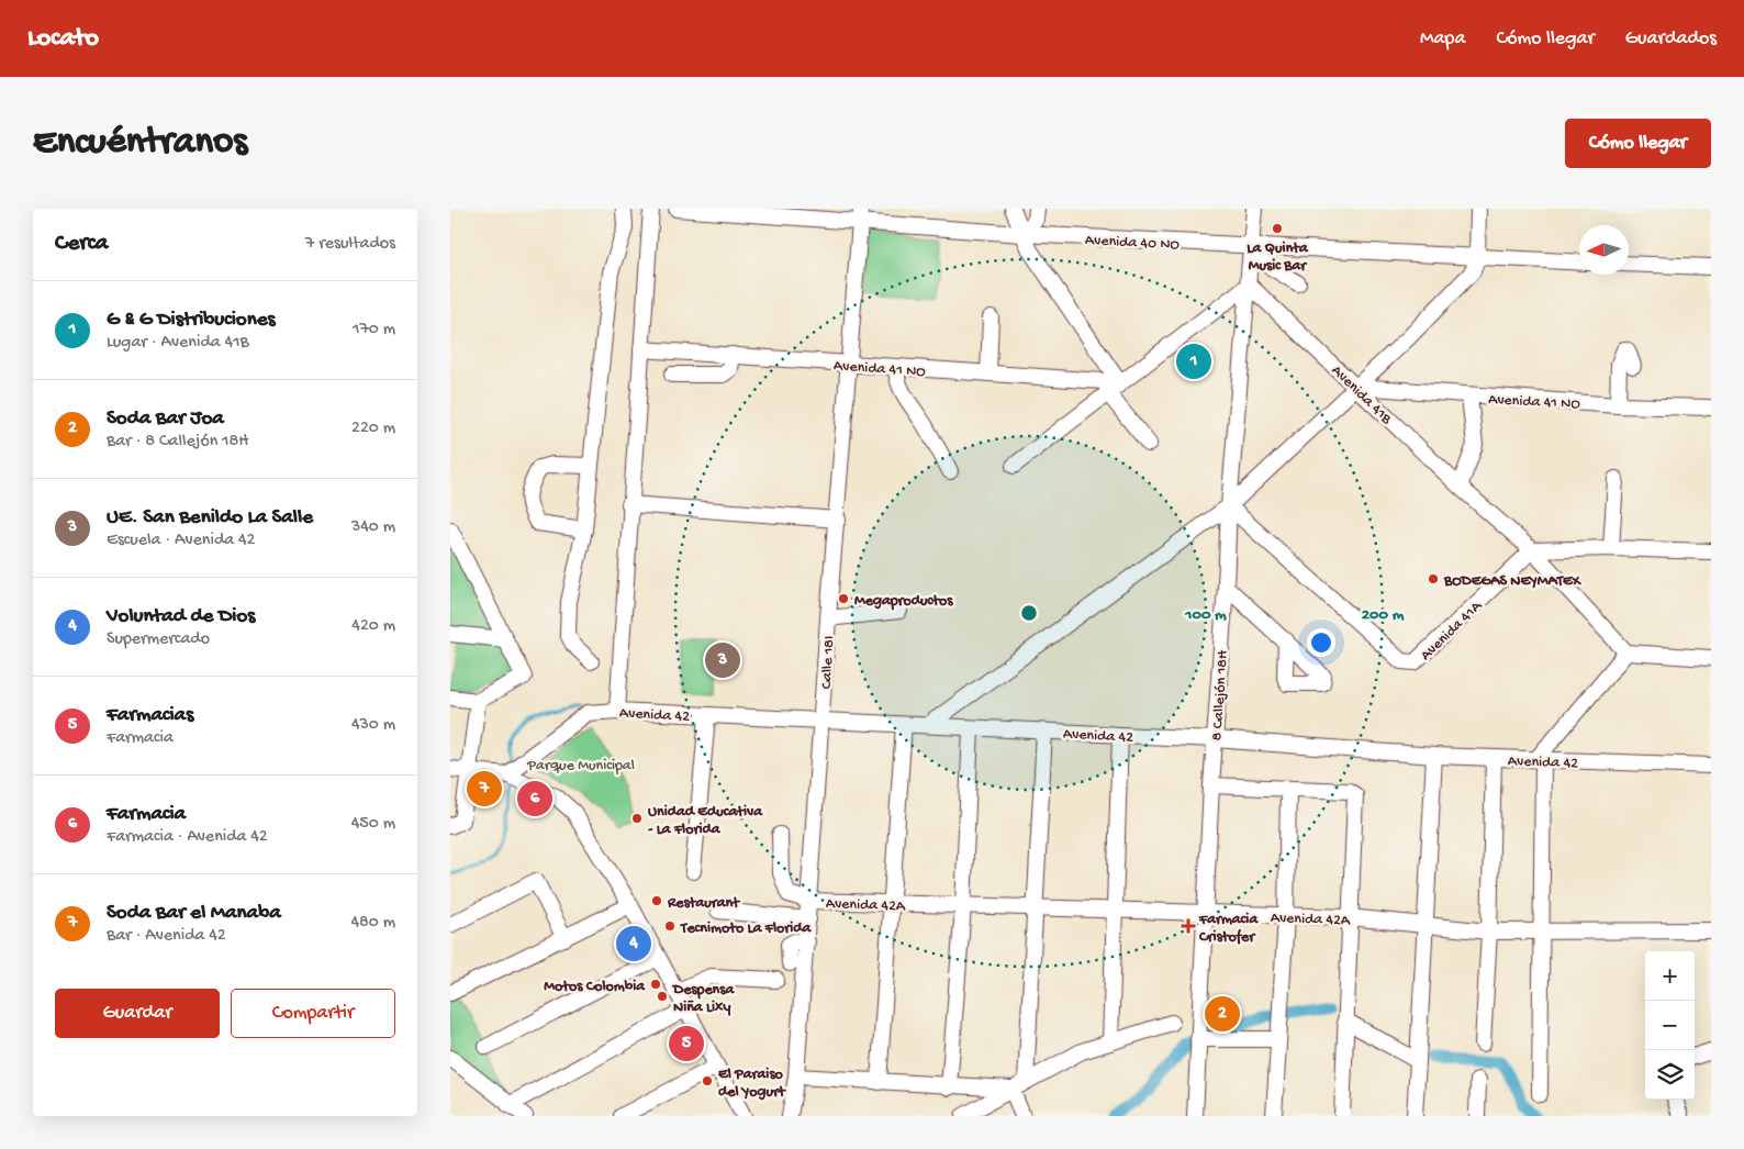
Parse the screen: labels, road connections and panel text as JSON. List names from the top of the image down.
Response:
{
  "streets": {
    "street": [
      "Avenida 40 NO",
      "Avenida 41 NO",
      "Avenida 41B",
      "Avenida 41A",
      "Calle 18I",
      "8 Callejón 18H",
      "Avenida 42",
      "Avenida 42A"
    ]
  },
  "crossings": [
    ["Avenida 40 NO", "Calle 18I"],
    ["Avenida 40 NO", "8 Callejón 18H"],
    ["Avenida 41 NO", "Avenida 41B"],
    ["Avenida 41 NO", "Calle 18I"],
    ["Avenida 41B", "Avenida 41A"],
    ["Avenida 41B", "8 Callejón 18H"],
    ["Avenida 41A", "8 Callejón 18H"],
    ["Calle 18I", "Avenida 42"],
    ["Calle 18I", "Avenida 42A"],
    ["8 Callejón 18H", "Avenida 42"],
    ["8 Callejón 18H", "Avenida 42A"]
  ],
  "parks": ["Parque Municipal"],
  "places": {
    "other": [
      "La Quinta Music Bar",
      "BODEGAS NEYMATEX",
      "Megaproductos",
      "Unidad Educativa - La Florida",
      "Restaurant",
      "Tecnimoto La Florida",
      "Motos Colombia",
      "Despensa Niña Lixy",
      "El Paraiso del Yogurt"
    ],
    "health": ["Farmacia Cristofer"]
  },
  "north": "left",
  "page": {
    "header": "Locato",
    "nav": ["Mapa", "Cómo llegar", "Guardados"],
    "buttons": [
      "Cómo llegar",
      ["Guardar", "Compartir"]
    ],
    "title": "Encuéntranos",
    "heading": ["Cerca", "7 resultados"],
    "list": [
      {
        "mark": "1",
        "name": "G & G Distribuciones",
        "note": "Lugar · Avenida 41B",
        "value": "170 m"
      },
      {
        "mark": "2",
        "name": "Soda Bar Joa",
        "note": "Bar · 8 Callejón 18H",
        "value": "220 m"
      },
      {
        "mark": "3",
        "name": "UE. San Benildo La Salle",
        "note": "Escuela · Avenida 42",
        "value": "340 m"
      },
      {
        "mark": "4",
        "name": "Voluntad de Dios",
        "note": "Supermercado",
        "value": "420 m"
      },
      {
        "mark": "5",
        "name": "Farmacias",
        "note": "Farmacia",
        "value": "430 m"
      },
      {
        "mark": "6",
        "name": "Farmacia",
        "note": "Farmacia · Avenida 42",
        "value": "450 m"
      },
      {
        "mark": "7",
        "name": "Soda Bar el Manaba",
        "note": "Bar · Avenida 42",
        "value": "480 m"
      }
    ],
    "pins": [
      "1",
      "3",
      "7",
      "6",
      "4",
      "2",
      "5"
    ],
    "map_buttons": ["+", "−"]
  },
  "rings": ["100 m", "200 m"]
}
